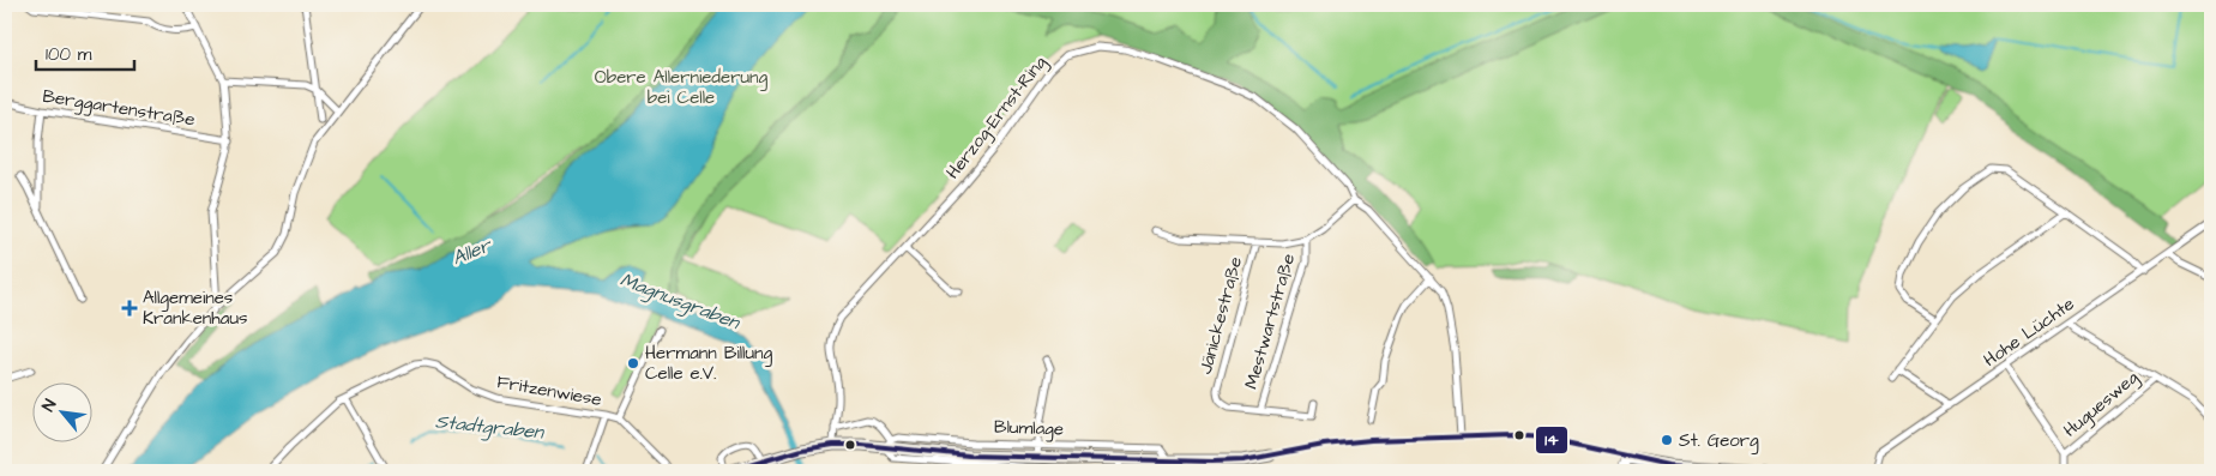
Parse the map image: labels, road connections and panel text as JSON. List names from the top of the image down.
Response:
{
  "streets": {
    "main road": ["Blumlage"],
    "street": [
      "Berggartenstraße",
      "Herzog-Ernst-Ring",
      "Jänickestraße",
      "Mestwartstraße",
      "Hohe Lüchte",
      "Fritzenwiese",
      "Huguesweg"
    ]
  },
  "crossings": [
    ["Herzog-Ernst-Ring", "Blumlage"],
    ["Jänickestraße", "Mestwartstraße"]
  ],
  "water": ["Aller", "Magnusgraben", "Stadtgraben"],
  "parks": ["Obere Allerniederung bei Celle"],
  "places": {
    "health": ["Allgemeines Krankenhaus"],
    "other": ["Hermann Billung Celle e.V.", "St. Georg"]
  },
  "lines": ["transit line 14"],
  "scale_bar": "100 m",
  "north": "top left"
}
